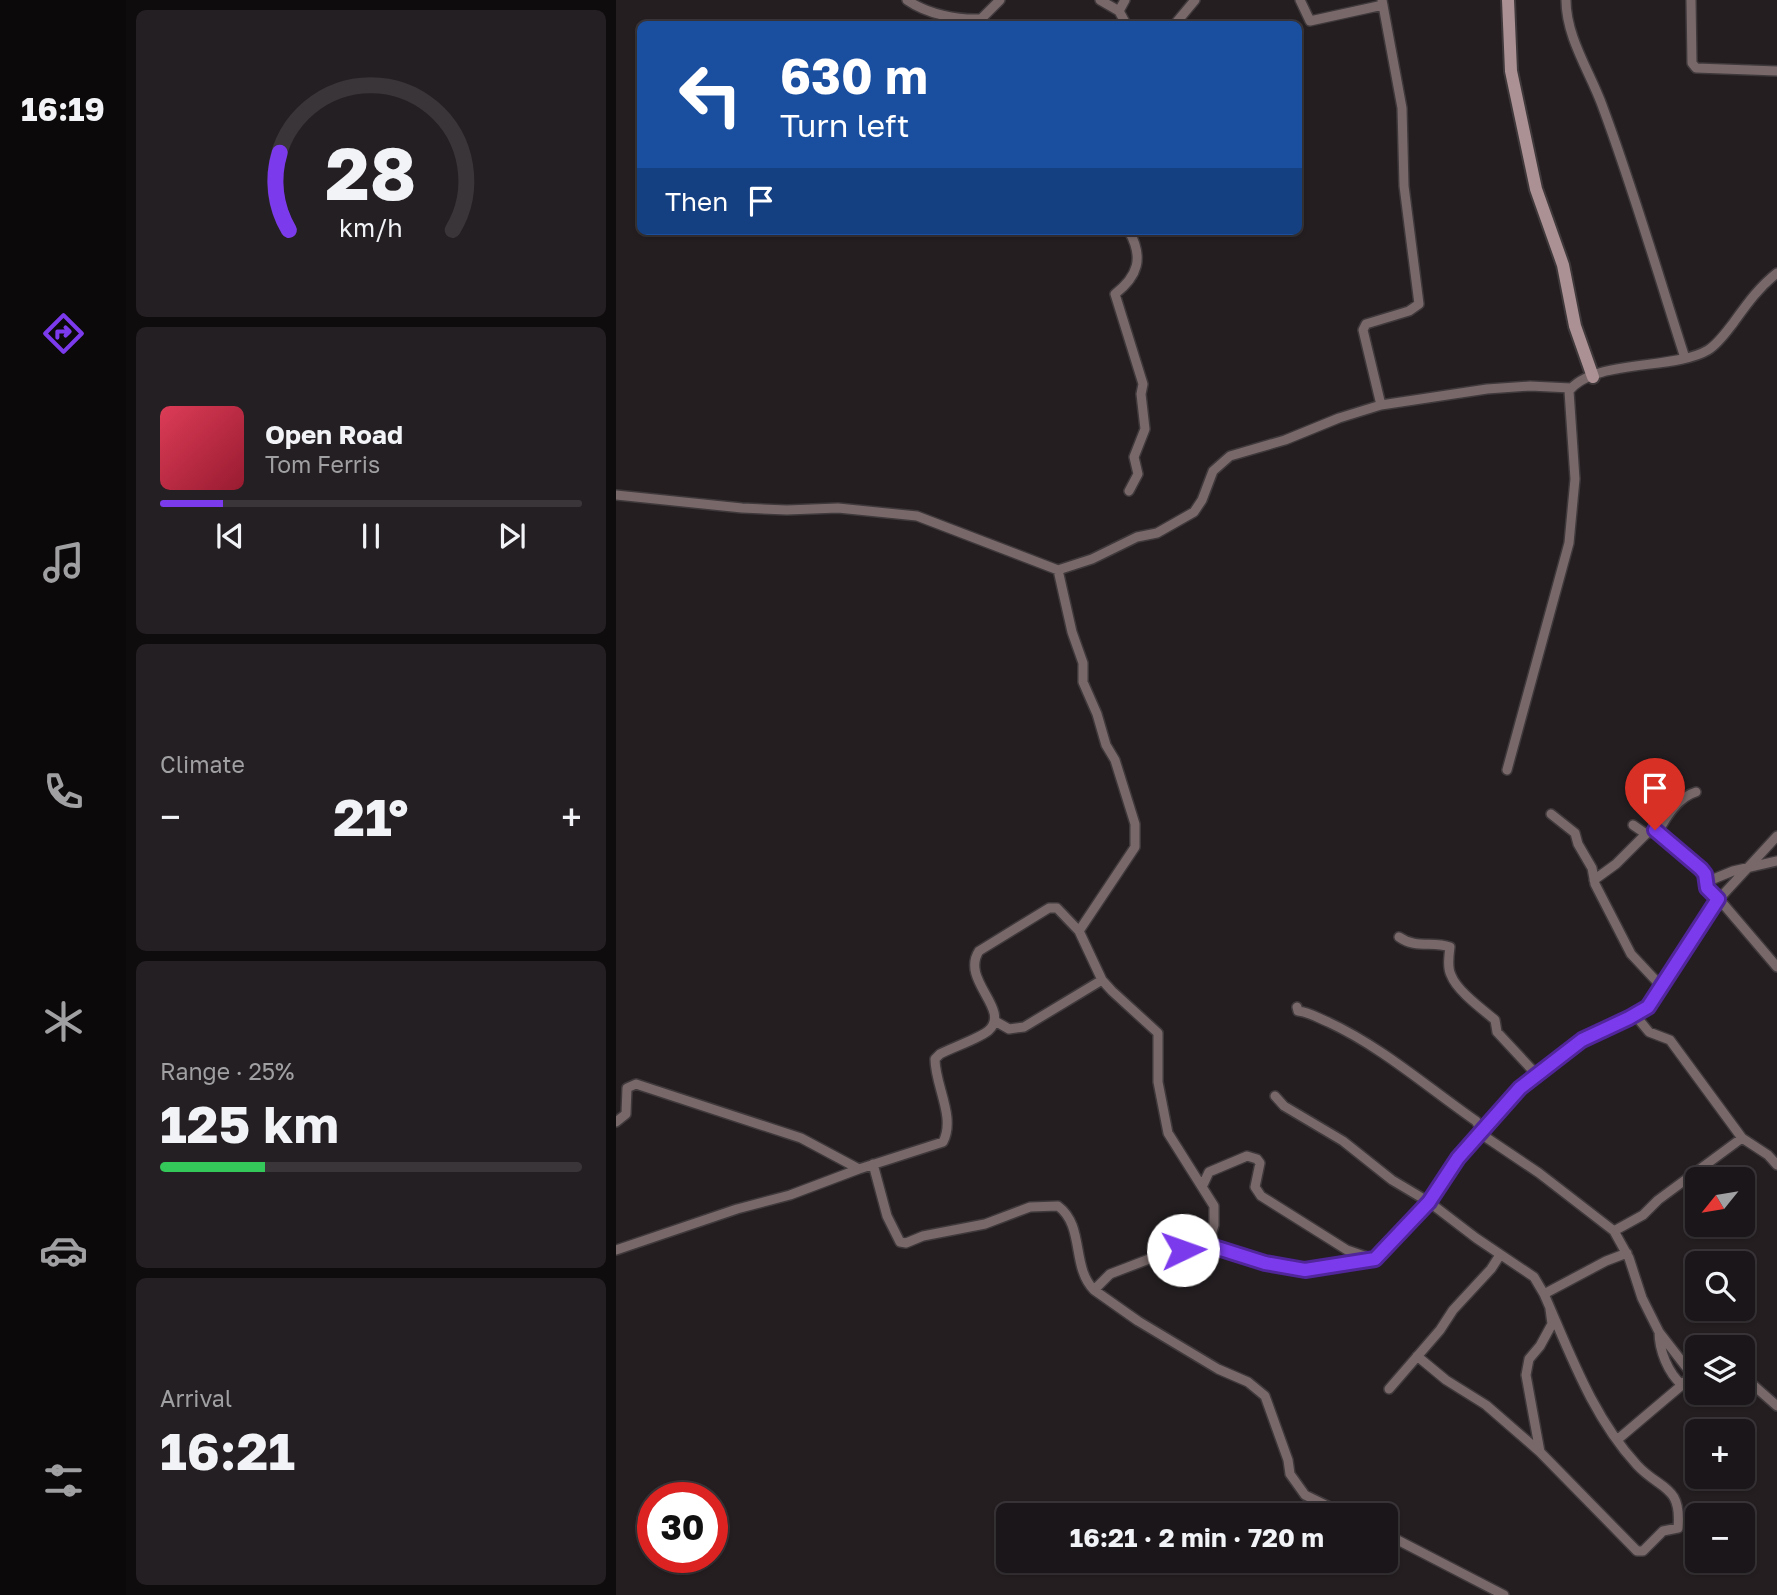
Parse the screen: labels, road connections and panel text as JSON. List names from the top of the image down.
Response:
{
  "north": "bottom left",
  "page": {
    "tabs": "16:19",
    "turn": ["630 m", "Turn left"],
    "then": "Then",
    "song": ["Open Road", "Tom Ferris"],
    "tile": [
      "Climate",
      ["Range · 25%", "125 km"],
      ["Arrival", "16:21"]
    ],
    "heat": ["−", "21°", "+"],
    "map_buttons": ["+", "−"],
    "limit": "30",
    "trip": "16:21 · 2 min · 720 m",
    "gauge": ["28", "km/h"]
  }
}
